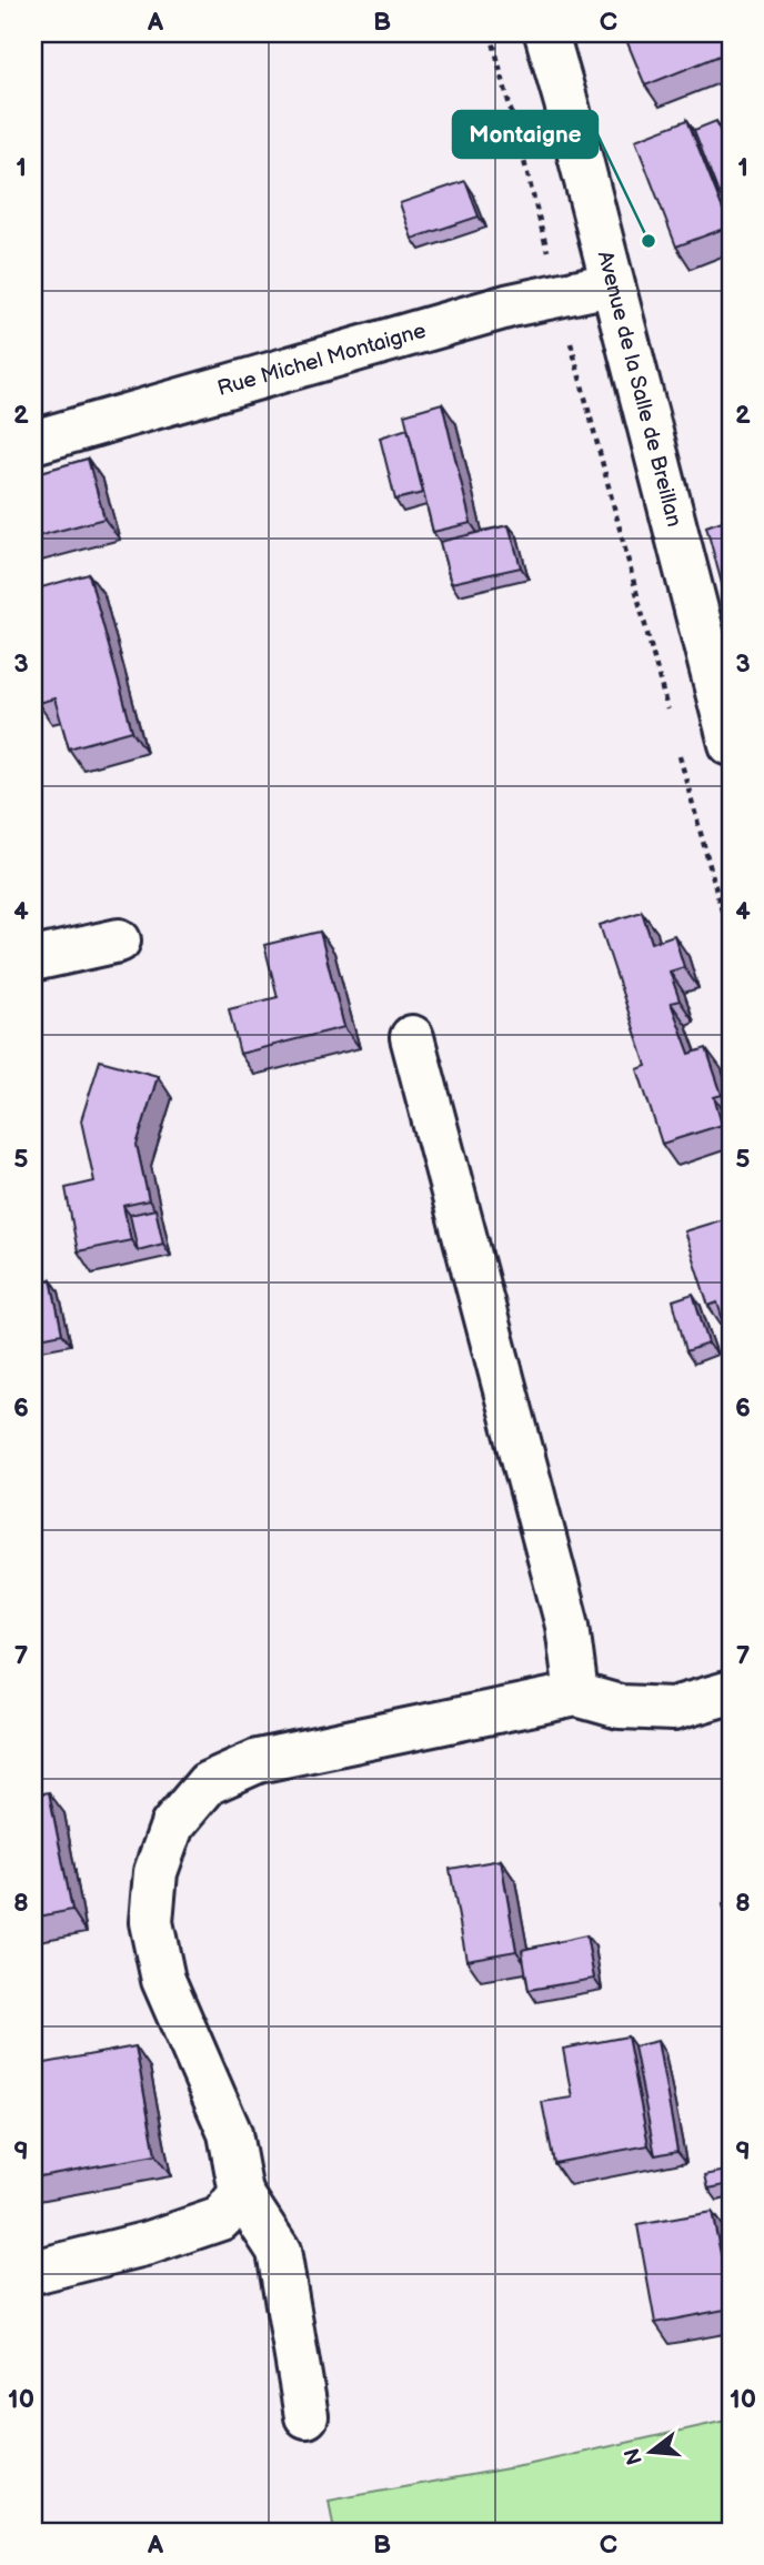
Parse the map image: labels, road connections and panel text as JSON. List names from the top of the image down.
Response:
{
  "streets": {
    "street": ["Rue Michel Montaigne", "Avenue de la Salle de Breillan"]
  },
  "crossings": [
    ["Rue Michel Montaigne", "Avenue de la Salle de Breillan"]
  ],
  "places": ["Montaigne"],
  "north": "left",
  "grid": {
    "columns": ["A", "B", "C"],
    "rows": [
      "1",
      "2",
      "3",
      "4",
      "5",
      "6",
      "7",
      "8",
      "9",
      "10"
    ]
  }
}
